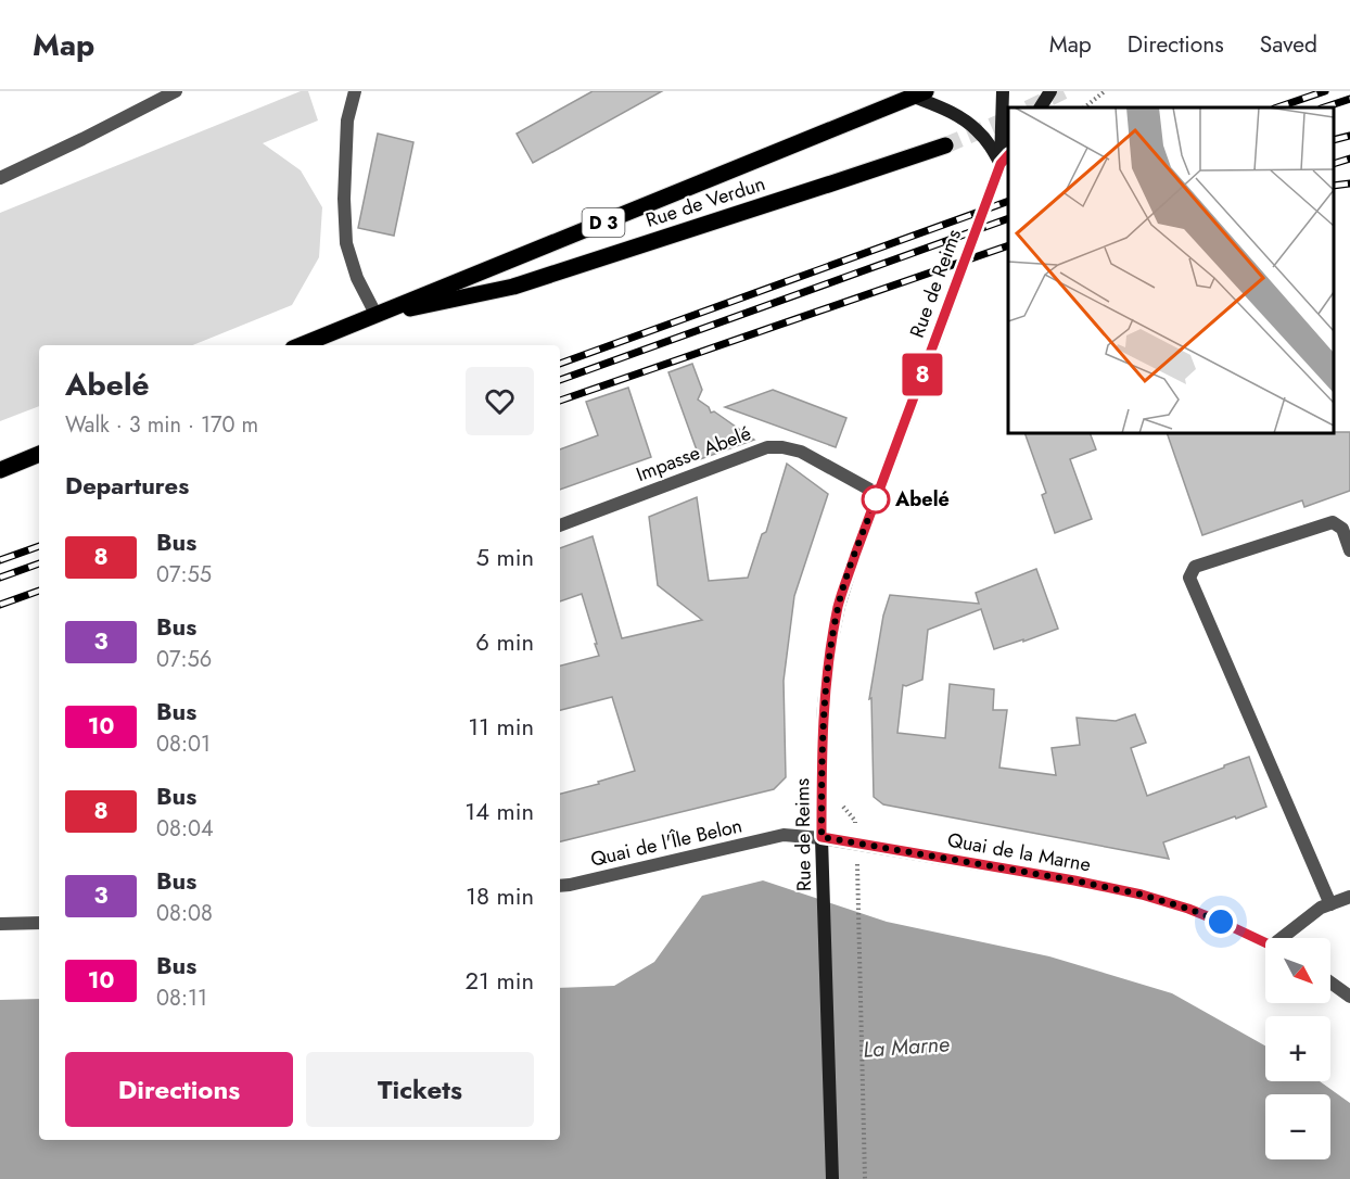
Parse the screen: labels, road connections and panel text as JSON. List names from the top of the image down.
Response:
{
  "streets": {
    "main road": ["Rue de Verdun", "D 3", "Rue de Reims"],
    "street": ["Impasse Abelé", "Quai de l'Île Belon", "Quai de la Marne"]
  },
  "crossings": [
    ["Rue de Reims", "Impasse Abelé"],
    ["Rue de Reims", "Quai de l'Île Belon"],
    ["Rue de Reims", "Quai de la Marne"],
    ["Quai de l'Île Belon", "Quai de la Marne"]
  ],
  "water": ["La Marne"],
  "places": ["Abelé"],
  "lines": ["bus line 8"],
  "north": "bottom right",
  "page": {
    "header": "Map",
    "nav": ["Map", "Directions", "Saved"],
    "on_map": "8",
    "heading": [
      ["Abelé", "Walk · 3 min · 170 m"],
      "Departures"
    ],
    "list": [
      {
        "mark": "8",
        "name": "Bus",
        "note": "07:55",
        "value": "5 min"
      },
      {
        "mark": "3",
        "name": "Bus",
        "note": "07:56",
        "value": "6 min"
      },
      {
        "mark": "10",
        "name": "Bus",
        "note": "08:01",
        "value": "11 min"
      },
      {
        "mark": "8",
        "name": "Bus",
        "note": "08:04",
        "value": "14 min"
      },
      {
        "mark": "3",
        "name": "Bus",
        "note": "08:08",
        "value": "18 min"
      },
      {
        "mark": "10",
        "name": "Bus",
        "note": "08:11",
        "value": "21 min"
      }
    ],
    "map_buttons": ["+", "−"],
    "buttons": ["Directions", "Tickets"]
  }
}
